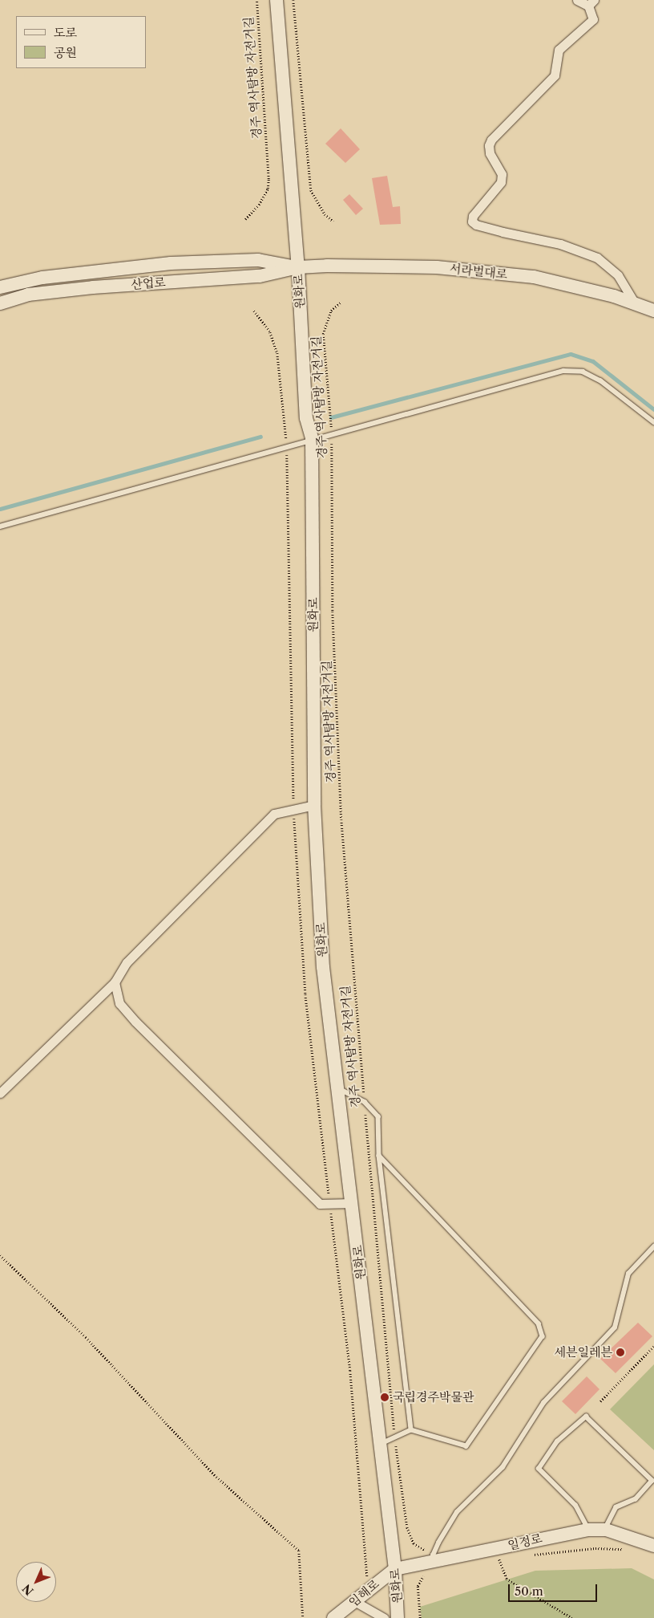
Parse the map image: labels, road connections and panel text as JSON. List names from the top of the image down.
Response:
{
  "streets": {
    "street": [
      "서라벌대로",
      "산업로",
      "원화로",
      "일정로",
      "임해로"
    ],
    "path": ["경주 역사탐방 자전거길"]
  },
  "crossings": [
    ["경주 역사탐방 자전거길", "일정로"],
    ["서라벌대로", "산업로"],
    ["서라벌대로", "원화로"],
    ["산업로", "원화로"],
    ["원화로", "일정로"],
    ["원화로", "임해로"],
    ["일정로", "임해로"]
  ],
  "places": ["세븐일레븐", "국립경주박물관"],
  "legend": ["도로", "공원"],
  "scale_bar": "50 m",
  "north": "bottom left"
}
